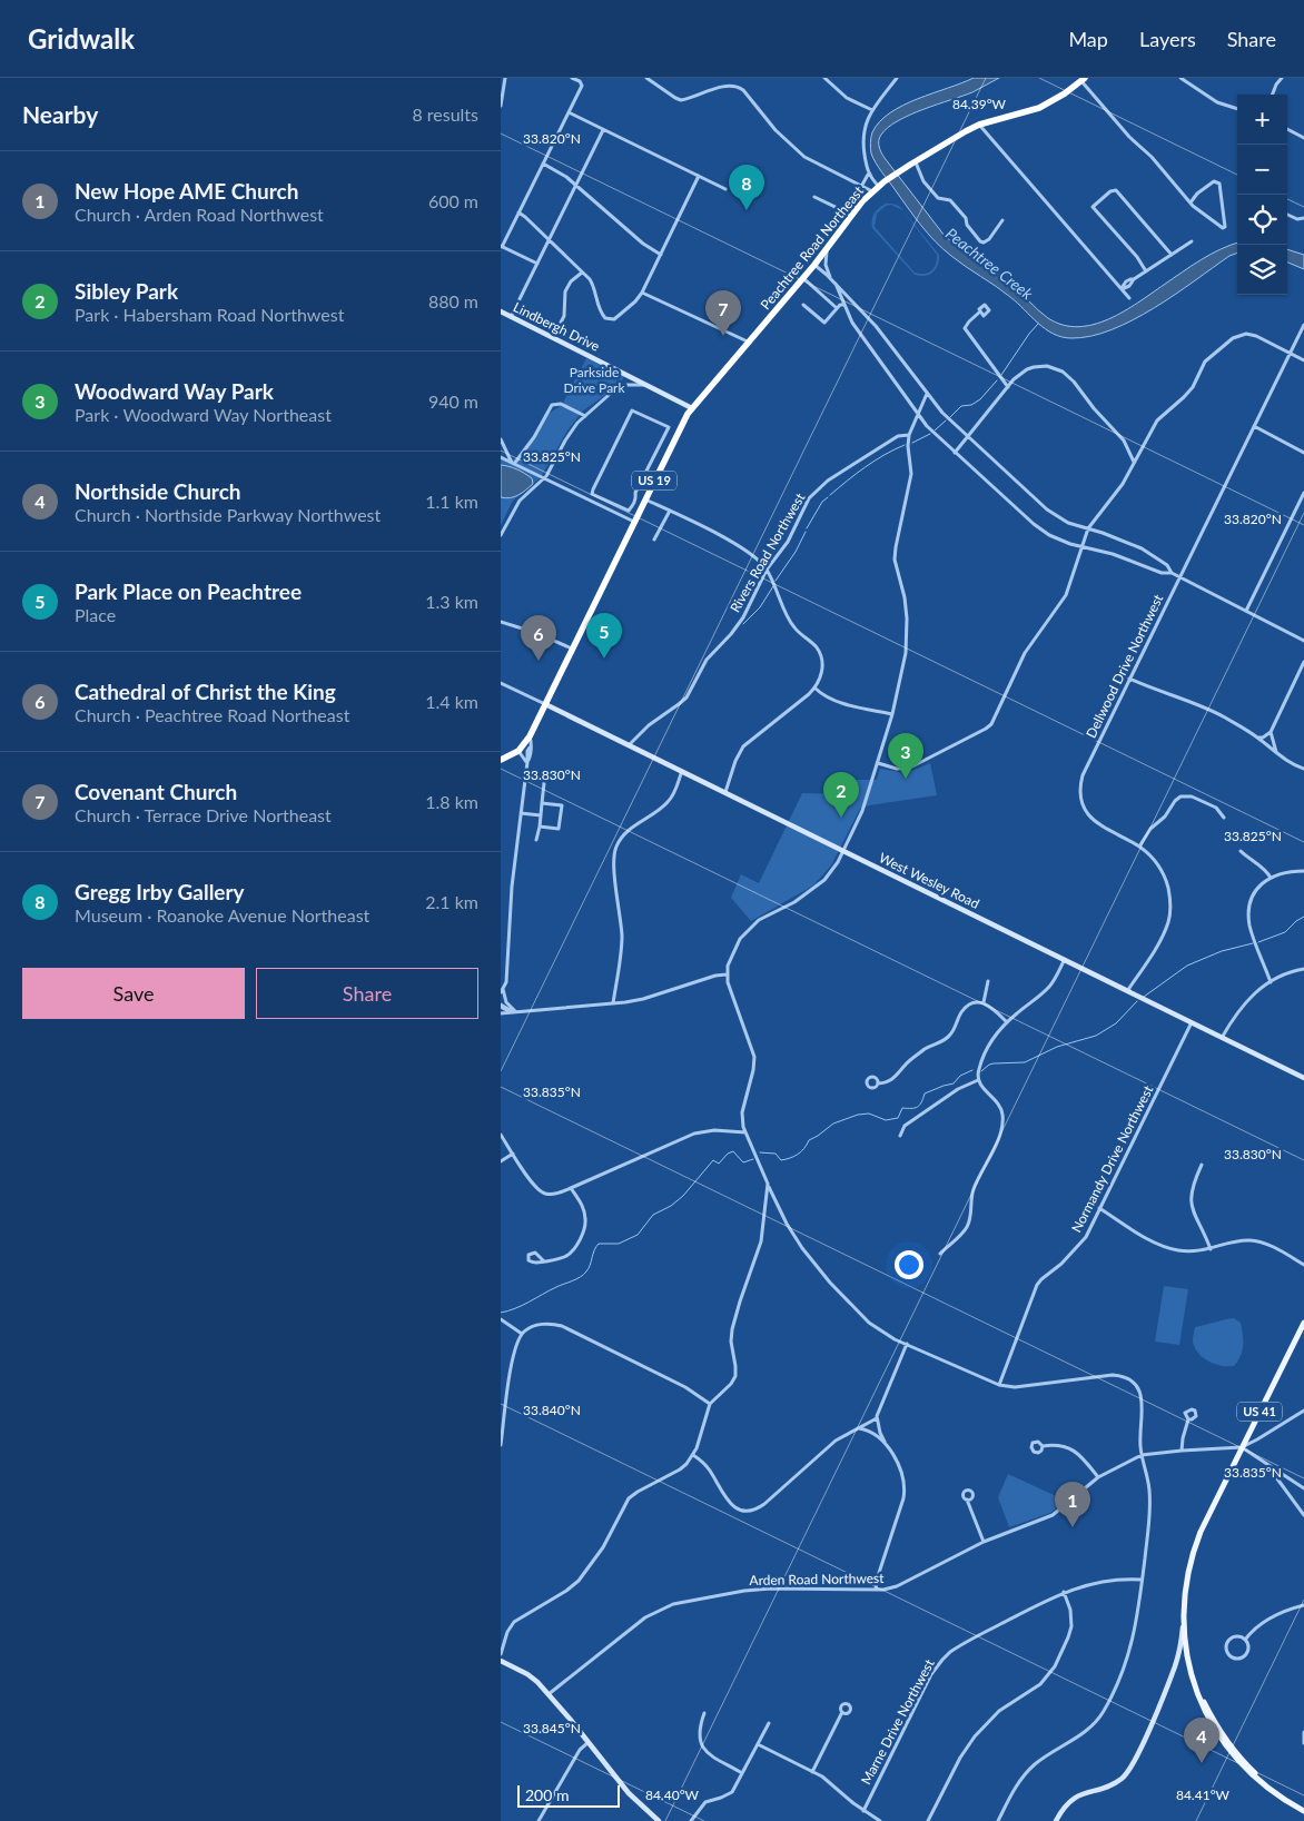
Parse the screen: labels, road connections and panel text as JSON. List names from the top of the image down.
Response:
{
  "streets": {
    "highway": ["Peachtree Road Northeast", "US 19"],
    "main road": ["US 41"],
    "street": [
      "Lindbergh Drive",
      "Rivers Road Northwest",
      "Dellwood Drive Northwest",
      "West Wesley Road",
      "Normandy Drive Northwest",
      "Arden Road Northwest",
      "Marne Drive Northwest"
    ]
  },
  "crossings": [
    ["Peachtree Road Northeast", "Lindbergh Drive"],
    ["Peachtree Road Northeast", "US 19"],
    ["Peachtree Road Northeast", "West Wesley Road"],
    ["Rivers Road Northwest", "West Wesley Road"],
    ["Dellwood Drive Northwest", "West Wesley Road"],
    ["West Wesley Road", "Normandy Drive Northwest"],
    ["US 41", "Arden Road Northwest"]
  ],
  "water": ["Peachtree Creek"],
  "parks": ["Parkside Drive Park"],
  "scale_bar": "200 m",
  "page": {
    "header": "Gridwalk",
    "nav": ["Map", "Layers", "Share"],
    "heading": ["Nearby", "8 results"],
    "map_buttons": ["+", "−"],
    "list": [
      {
        "mark": "1",
        "name": "New Hope AME Church",
        "note": "Church · Arden Road Northwest",
        "value": "600 m"
      },
      {
        "mark": "2",
        "name": "Sibley Park",
        "note": "Park · Habersham Road Northwest",
        "value": "880 m"
      },
      {
        "mark": "3",
        "name": "Woodward Way Park",
        "note": "Park · Woodward Way Northeast",
        "value": "940 m"
      },
      {
        "mark": "4",
        "name": "Northside Church",
        "note": "Church · Northside Parkway Northwest",
        "value": "1.1 km"
      },
      {
        "mark": "5",
        "name": "Park Place on Peachtree",
        "note": "Place",
        "value": "1.3 km"
      },
      {
        "mark": "6",
        "name": "Cathedral of Christ the King",
        "note": "Church · Peachtree Road Northeast",
        "value": "1.4 km"
      },
      {
        "mark": "7",
        "name": "Covenant Church",
        "note": "Church · Terrace Drive Northeast",
        "value": "1.8 km"
      },
      {
        "mark": "8",
        "name": "Gregg Irby Gallery",
        "note": "Museum · Roanoke Avenue Northeast",
        "value": "2.1 km"
      }
    ],
    "pins": [
      "8",
      "7",
      "5",
      "6",
      "3",
      "2",
      "1",
      "4"
    ],
    "buttons": ["Save", "Share"],
    "scale": "200 m"
  },
  "coordinates": [
    "84.39°W",
    "33.820°N",
    "33.825°N",
    "33.830°N",
    "33.835°N",
    "33.840°N",
    "33.845°N",
    "84.40°W",
    "84.41°W"
  ]
}
